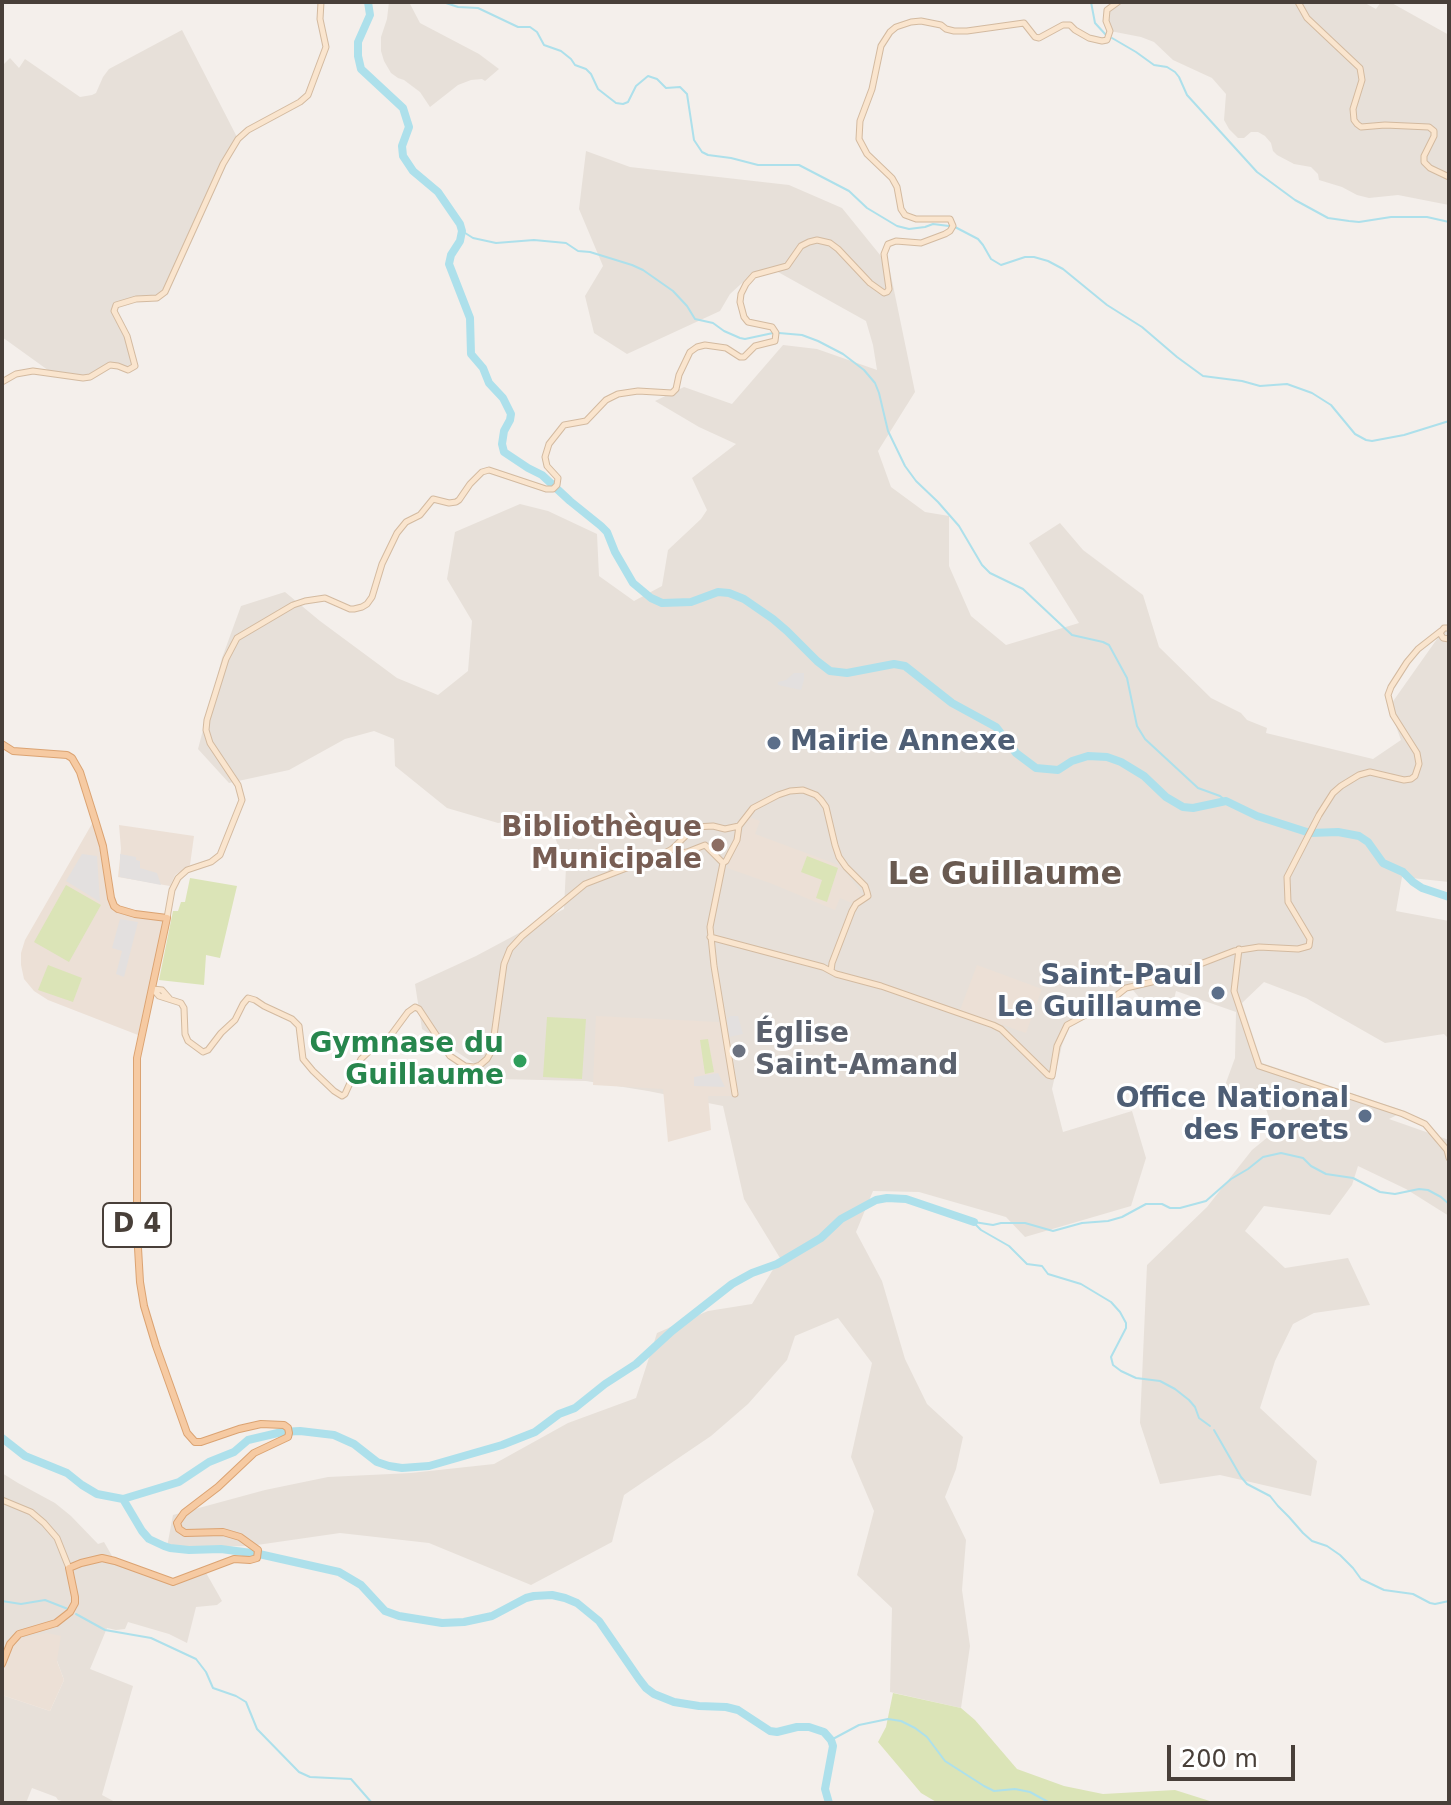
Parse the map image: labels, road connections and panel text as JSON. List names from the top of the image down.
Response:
{
  "streets": {
    "main road": ["D 4"]
  },
  "districts": ["Le Guillaume"],
  "places": [
    "Mairie Annexe",
    "Bibliothèque Municipale",
    "Saint-Paul Le Guillaume",
    "Église Saint-Amand",
    "Gymnase du Guillaume",
    "Office National des Forets"
  ],
  "scale_bar": "200 m"
}
